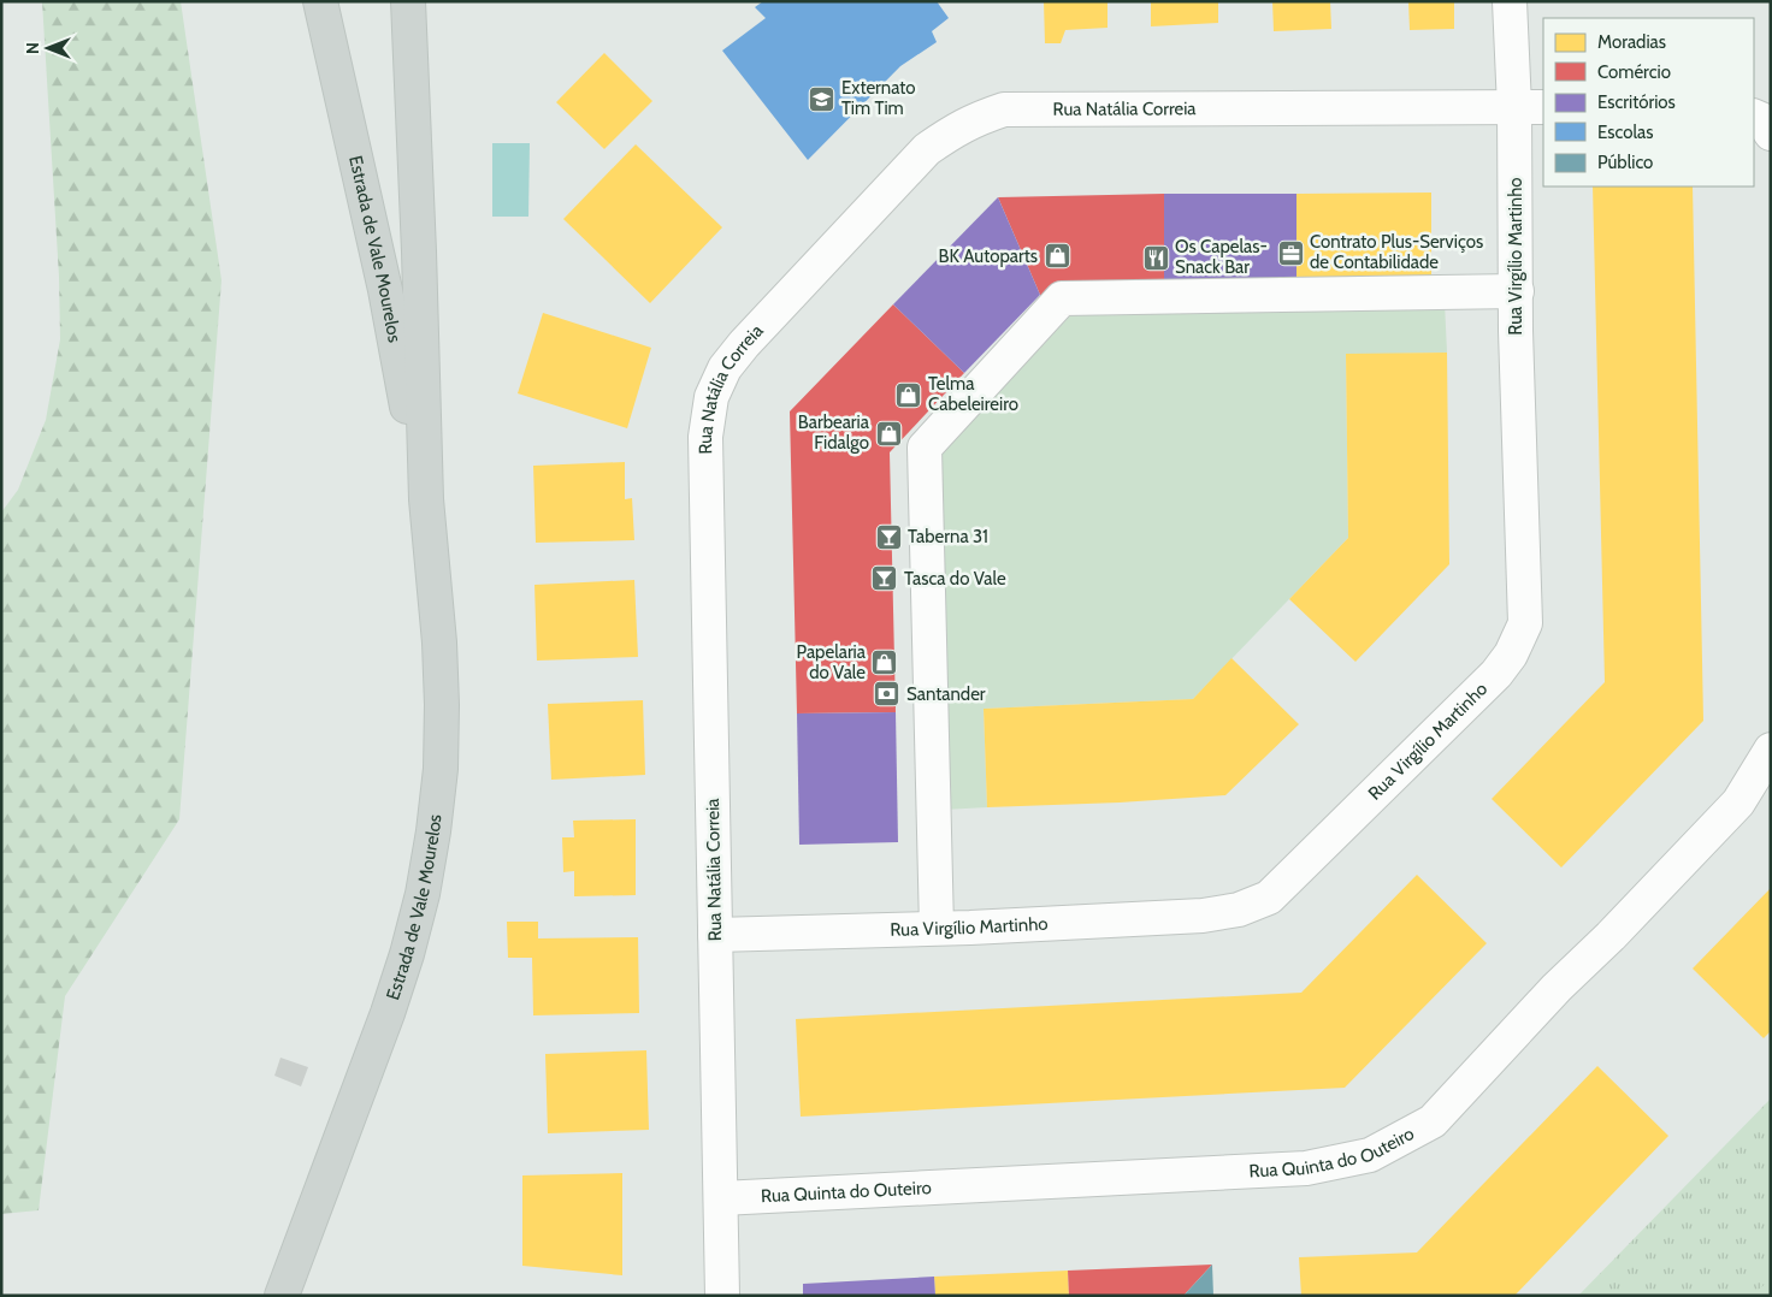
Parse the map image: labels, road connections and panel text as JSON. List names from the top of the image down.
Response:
{
  "streets": {
    "main road": ["Estrada de Vale Mourelos"],
    "street": ["Rua Natália Correia", "Rua Virgílio Martinho", "Rua Quinta do Outeiro"]
  },
  "crossings": [
    ["Rua Natália Correia", "Rua Virgílio Martinho"],
    ["Rua Natália Correia", "Rua Quinta do Outeiro"]
  ],
  "places": {
    "school or university": ["Externato Tim Tim"],
    "office": ["Contrato Plus-Serviços de Contabilidade"],
    "shop": [
      "BK Autoparts",
      "Telma Cabeleireiro",
      "Barbearia Fidalgo",
      "Papelaria do Vale"
    ],
    "restaurant": ["Os Capelas- Snack Bar"],
    "bar": ["Taberna 31", "Tasca do Vale"],
    "bank": ["Santander"]
  },
  "legend": [
    "Moradias",
    "Comércio",
    "Escritórios",
    "Escolas",
    "Público"
  ],
  "north": "left"
}
